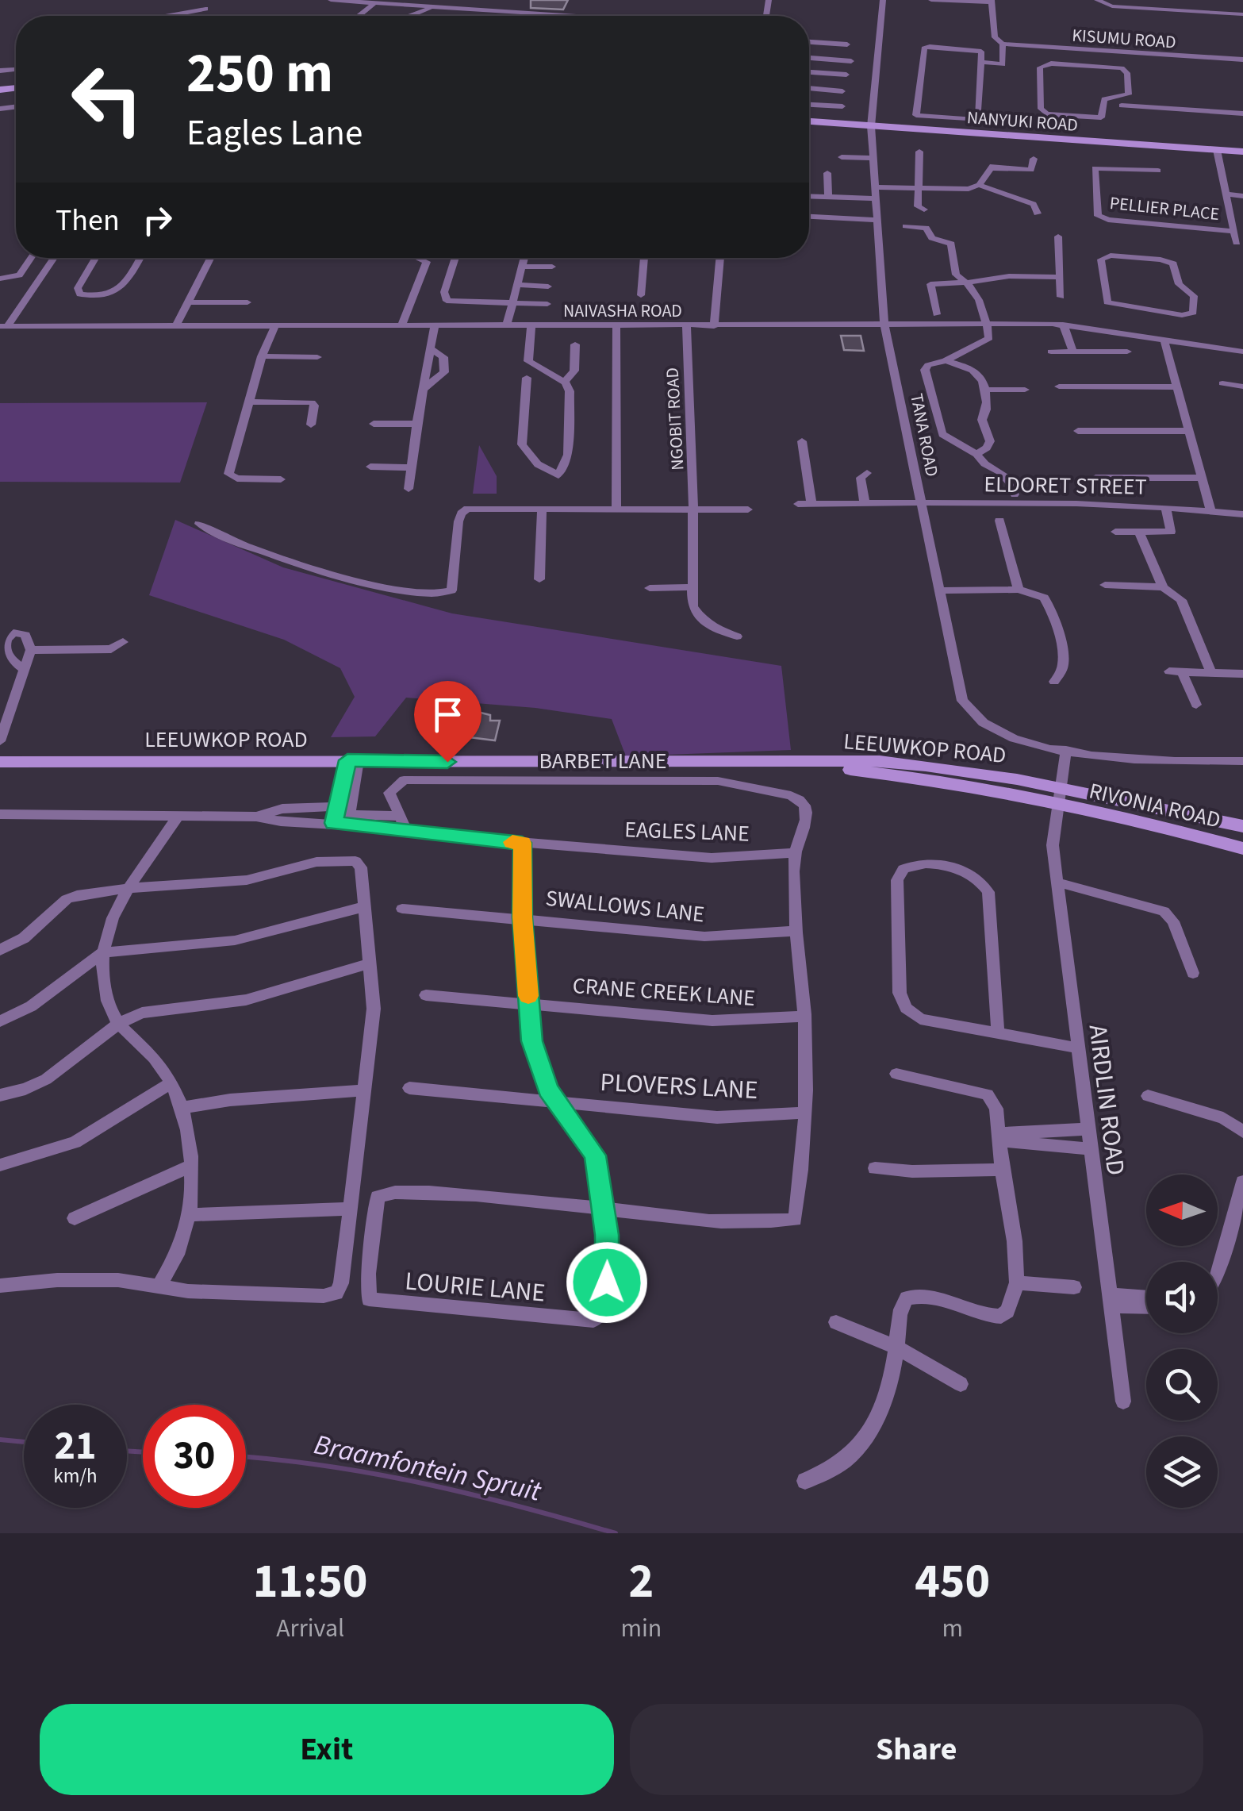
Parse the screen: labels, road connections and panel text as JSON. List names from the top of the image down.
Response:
{
  "streets": {
    "street": [
      "KISUMU ROAD",
      "NANYUKI ROAD",
      "PELLIER PLACE",
      "NAIVASHA ROAD",
      "NGOBIT ROAD",
      "TANA ROAD",
      "ELDORET STREET",
      "LEEUWKOP ROAD",
      "BARBET LANE",
      "RIVONIA ROAD",
      "EAGLES LANE",
      "SWALLOWS LANE",
      "CRANE CREEK LANE",
      "PLOVERS LANE",
      "AIRDLIN ROAD",
      "LOURIE LANE"
    ]
  },
  "crossings": [
    ["NANYUKI ROAD", "TANA ROAD"],
    ["NAIVASHA ROAD", "NGOBIT ROAD"],
    ["NAIVASHA ROAD", "TANA ROAD"],
    ["TANA ROAD", "ELDORET STREET"],
    ["LEEUWKOP ROAD", "RIVONIA ROAD"],
    ["LEEUWKOP ROAD", "AIRDLIN ROAD"],
    ["BARBET LANE", "EAGLES LANE"],
    ["RIVONIA ROAD", "AIRDLIN ROAD"]
  ],
  "water": ["Braamfontein Spruit"],
  "north": "left",
  "page": {
    "turn": ["250 m", "Eagles Lane"],
    "then": "Then",
    "speed": "21 km/h",
    "limit": "30",
    "eta": [
      "11:50",
      "Arrival",
      "2",
      "min",
      "450",
      "m"
    ],
    "buttons": ["Exit", "Share"]
  }
}
